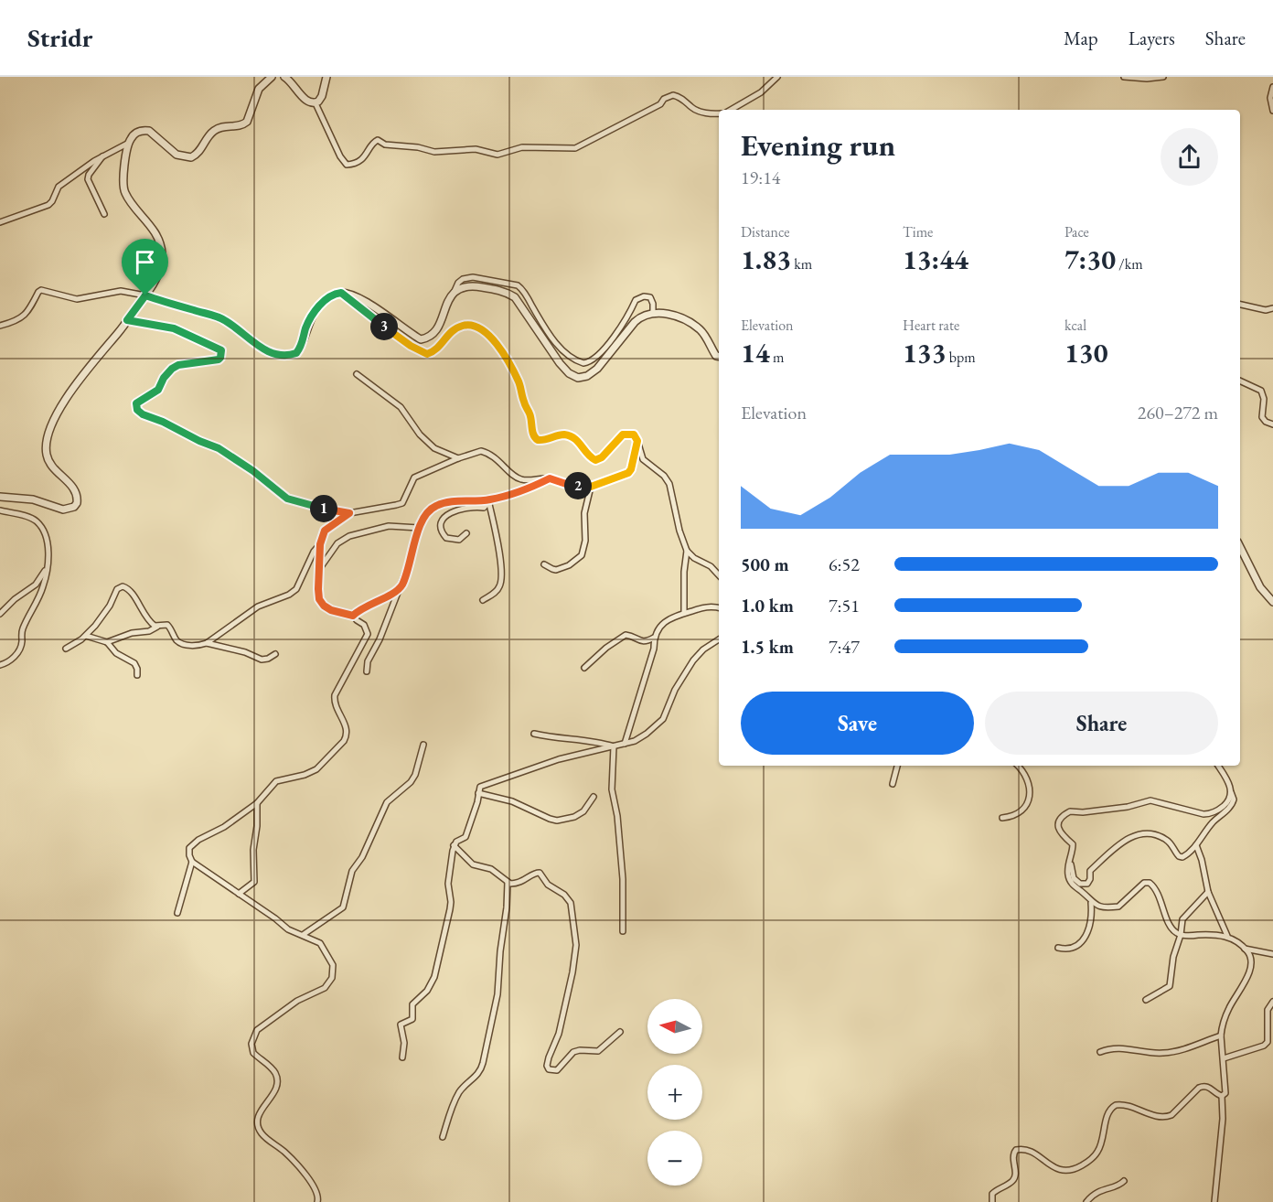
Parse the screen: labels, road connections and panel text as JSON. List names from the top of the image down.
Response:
{
  "north": "left",
  "page": {
    "header": "Stridr",
    "nav": ["Map", "Layers", "Share"],
    "heading": ["Evening run", "19:14"],
    "stats": [
      ["Distance", "1.83 km"],
      ["Time", "13:44"],
      ["Pace", "7:30 /km"],
      ["Elevation", "14 m"],
      ["Heart rate", "133 bpm"],
      ["kcal", "130"]
    ],
    "pins": ["3", "2", "1"],
    "chart": ["Elevation", "260–272 m"],
    "list": [
      {
        "name": "500 m",
        "note": "6:52"
      },
      {
        "name": "1.0 km",
        "note": "7:51"
      },
      {
        "name": "1.5 km",
        "note": "7:47"
      }
    ],
    "buttons": ["Save", "Share"],
    "map_buttons": ["+", "−"]
  }
}
